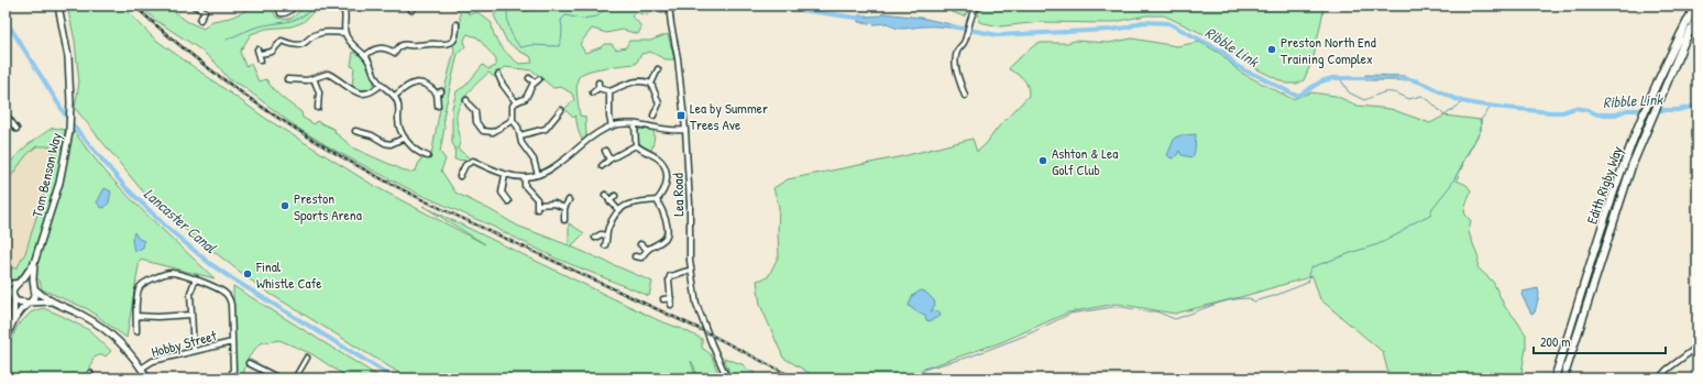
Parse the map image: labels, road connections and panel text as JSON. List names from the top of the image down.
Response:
{
  "streets": {
    "highway": ["Edith Rigby Way"],
    "main road": ["Tom Benson Way"],
    "street": ["Lea Road", "Hobby Street"]
  },
  "water": ["Ribble Link", "Lancaster Canal"],
  "places": {
    "other": [
      "Preston North End Training Complex",
      "Ashton & Lea Golf Club",
      "Preston Sports Arena",
      "Final Whistle Cafe"
    ],
    "transit": ["Lea by Summer Trees Ave"]
  },
  "scale_bar": "200 m"
}
